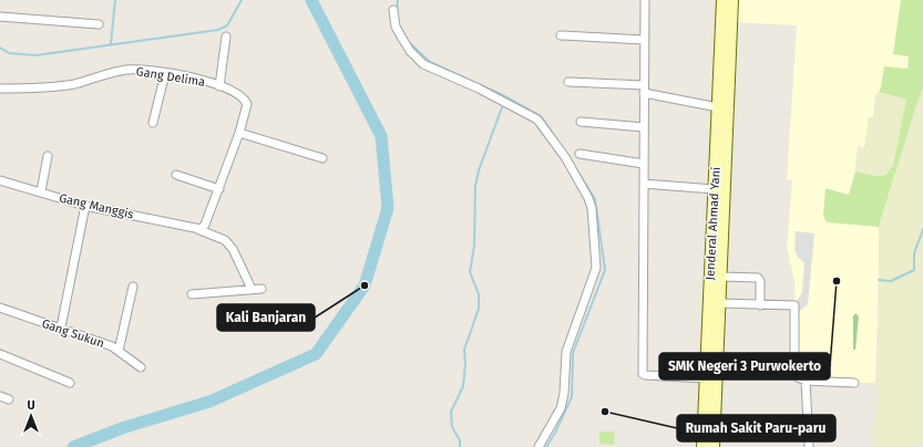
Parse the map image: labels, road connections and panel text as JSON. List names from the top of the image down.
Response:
{
  "streets": {
    "main road": ["Jenderal Ahmad Yani"],
    "street": ["Gang Delima", "Gang Manggis", "Gang Sukun"]
  },
  "crossings": [
    ["Gang Delima", "Gang Manggis"]
  ],
  "places": ["SMK Negeri 3 Purwokerto", "Kali Banjaran", "Rumah Sakit Paru-paru"],
  "north": "top"
}
